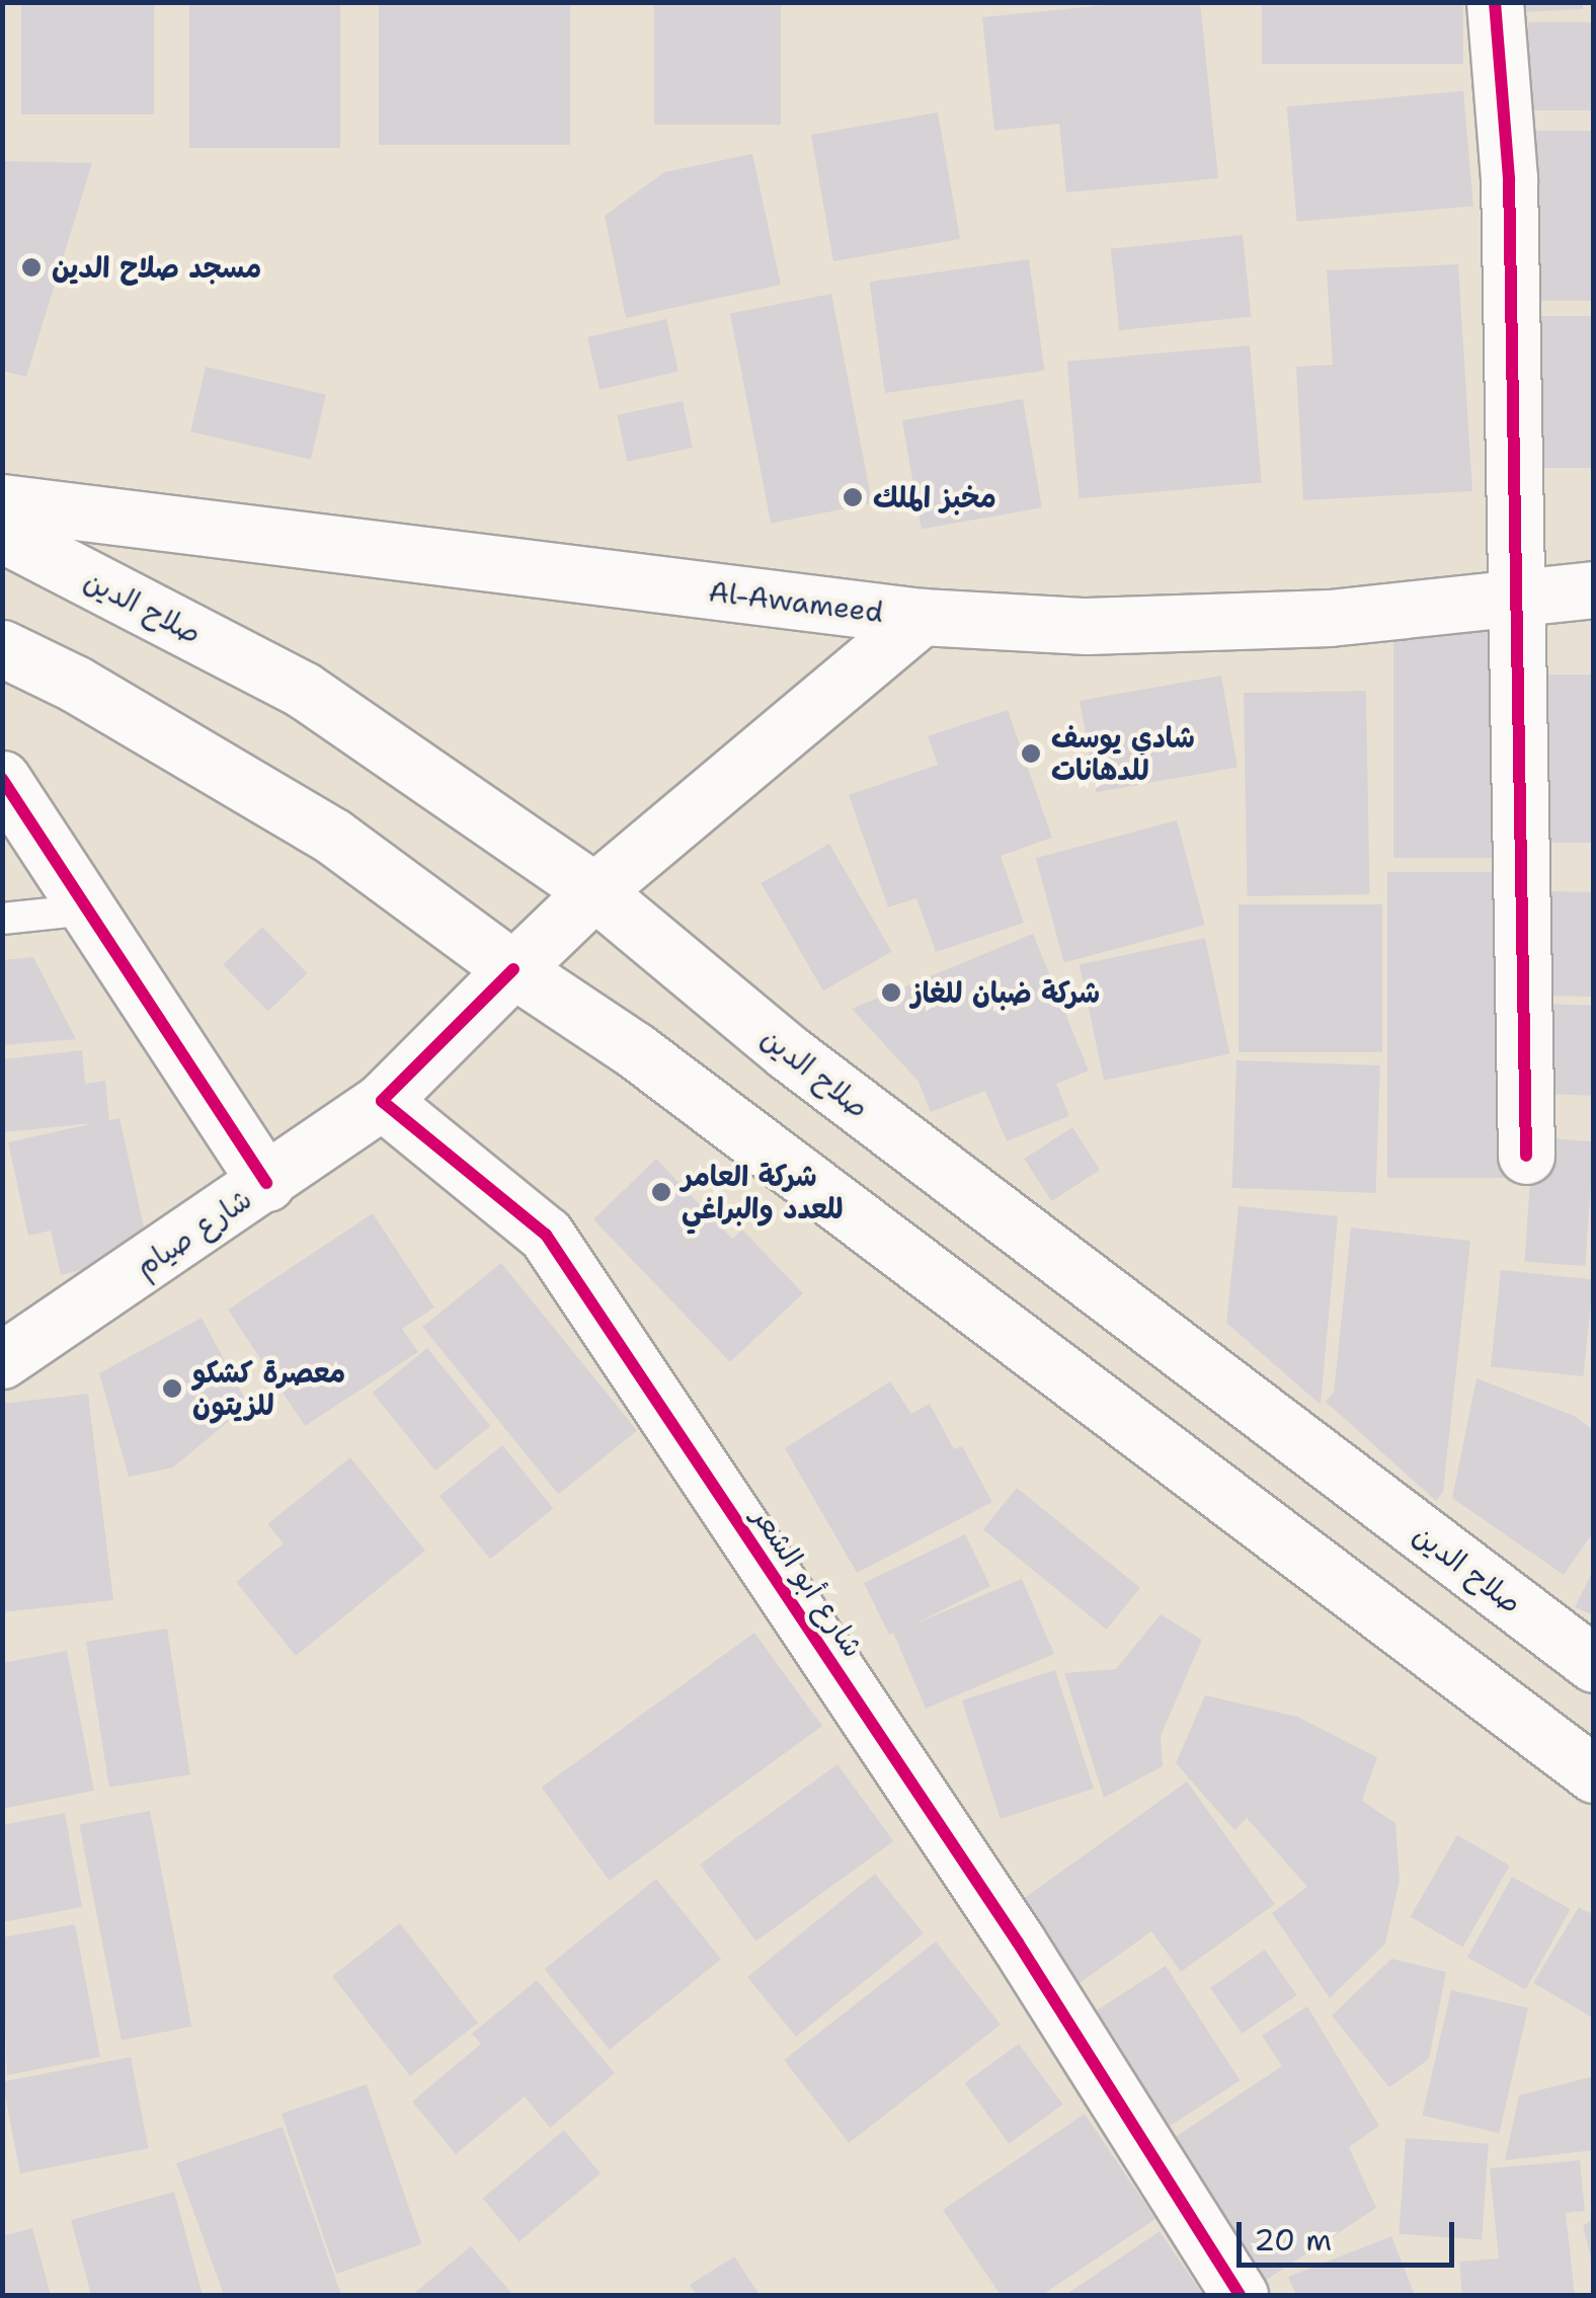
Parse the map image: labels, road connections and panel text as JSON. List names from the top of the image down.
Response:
{
  "streets": {
    "main road": [
      "Al-Awameed",
      "صلاح الدين",
      "شارع صيام",
      "شارع أبو الشعر"
    ]
  },
  "crossings": [
    ["شارع صيام", "شارع أبو الشعر"]
  ],
  "places": [
    "مسجد صلاح الدين",
    "مخبز الملك",
    "شادي يوسف للدهانات",
    "شركة ضبان للغاز",
    "شركة العامر للعدد والبراغي",
    "معصرة كشكو للزيتون"
  ],
  "scale_bar": "20 m"
}
